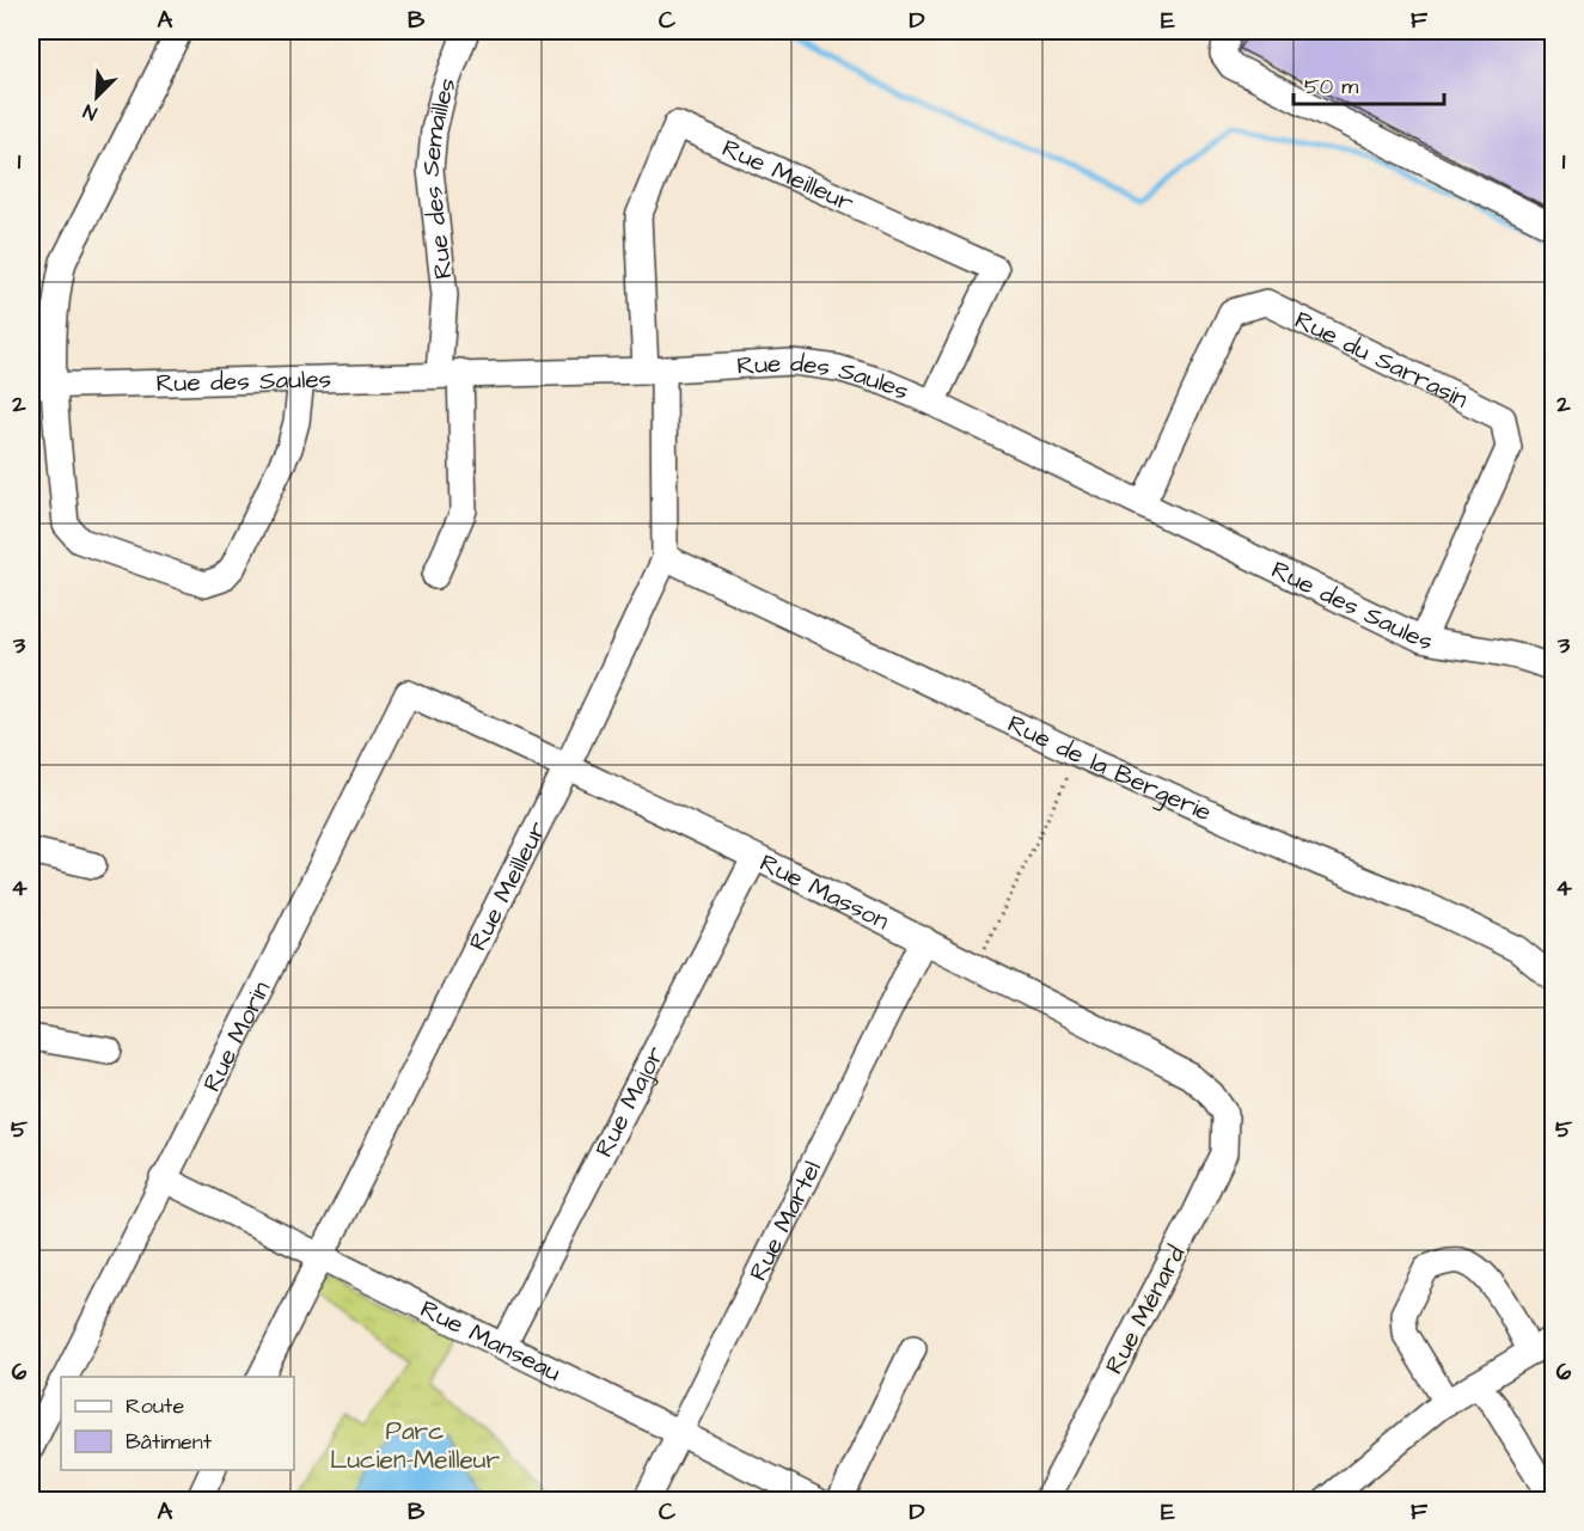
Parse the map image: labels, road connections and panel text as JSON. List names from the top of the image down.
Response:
{
  "streets": {
    "street": [
      "Rue Meilleur",
      "Rue des Semailles",
      "Rue du Sarrasin",
      "Rue des Saules",
      "Rue de la Bergerie",
      "Rue Masson",
      "Rue Morin",
      "Rue Major",
      "Rue Martel",
      "Rue Ménard",
      "Rue Manseau"
    ]
  },
  "crossings": [
    ["Rue Meilleur", "Rue des Saules"],
    ["Rue Meilleur", "Rue de la Bergerie"],
    ["Rue Meilleur", "Rue Masson"],
    ["Rue Meilleur", "Rue Manseau"],
    ["Rue des Semailles", "Rue des Saules"],
    ["Rue du Sarrasin", "Rue des Saules"],
    ["Rue Masson", "Rue Morin"],
    ["Rue Masson", "Rue Major"],
    ["Rue Masson", "Rue Martel"],
    ["Rue Masson", "Rue Ménard"],
    ["Rue Morin", "Rue Manseau"],
    ["Rue Major", "Rue Manseau"],
    ["Rue Martel", "Rue Manseau"]
  ],
  "parks": ["Parc Lucien-Meilleur"],
  "legend": ["Route", "Bâtiment"],
  "scale_bar": "50 m",
  "north": "bottom left",
  "grid": {
    "columns": [
      "A",
      "B",
      "C",
      "D",
      "E",
      "F"
    ],
    "rows": [
      "1",
      "2",
      "3",
      "4",
      "5",
      "6"
    ]
  }
}
